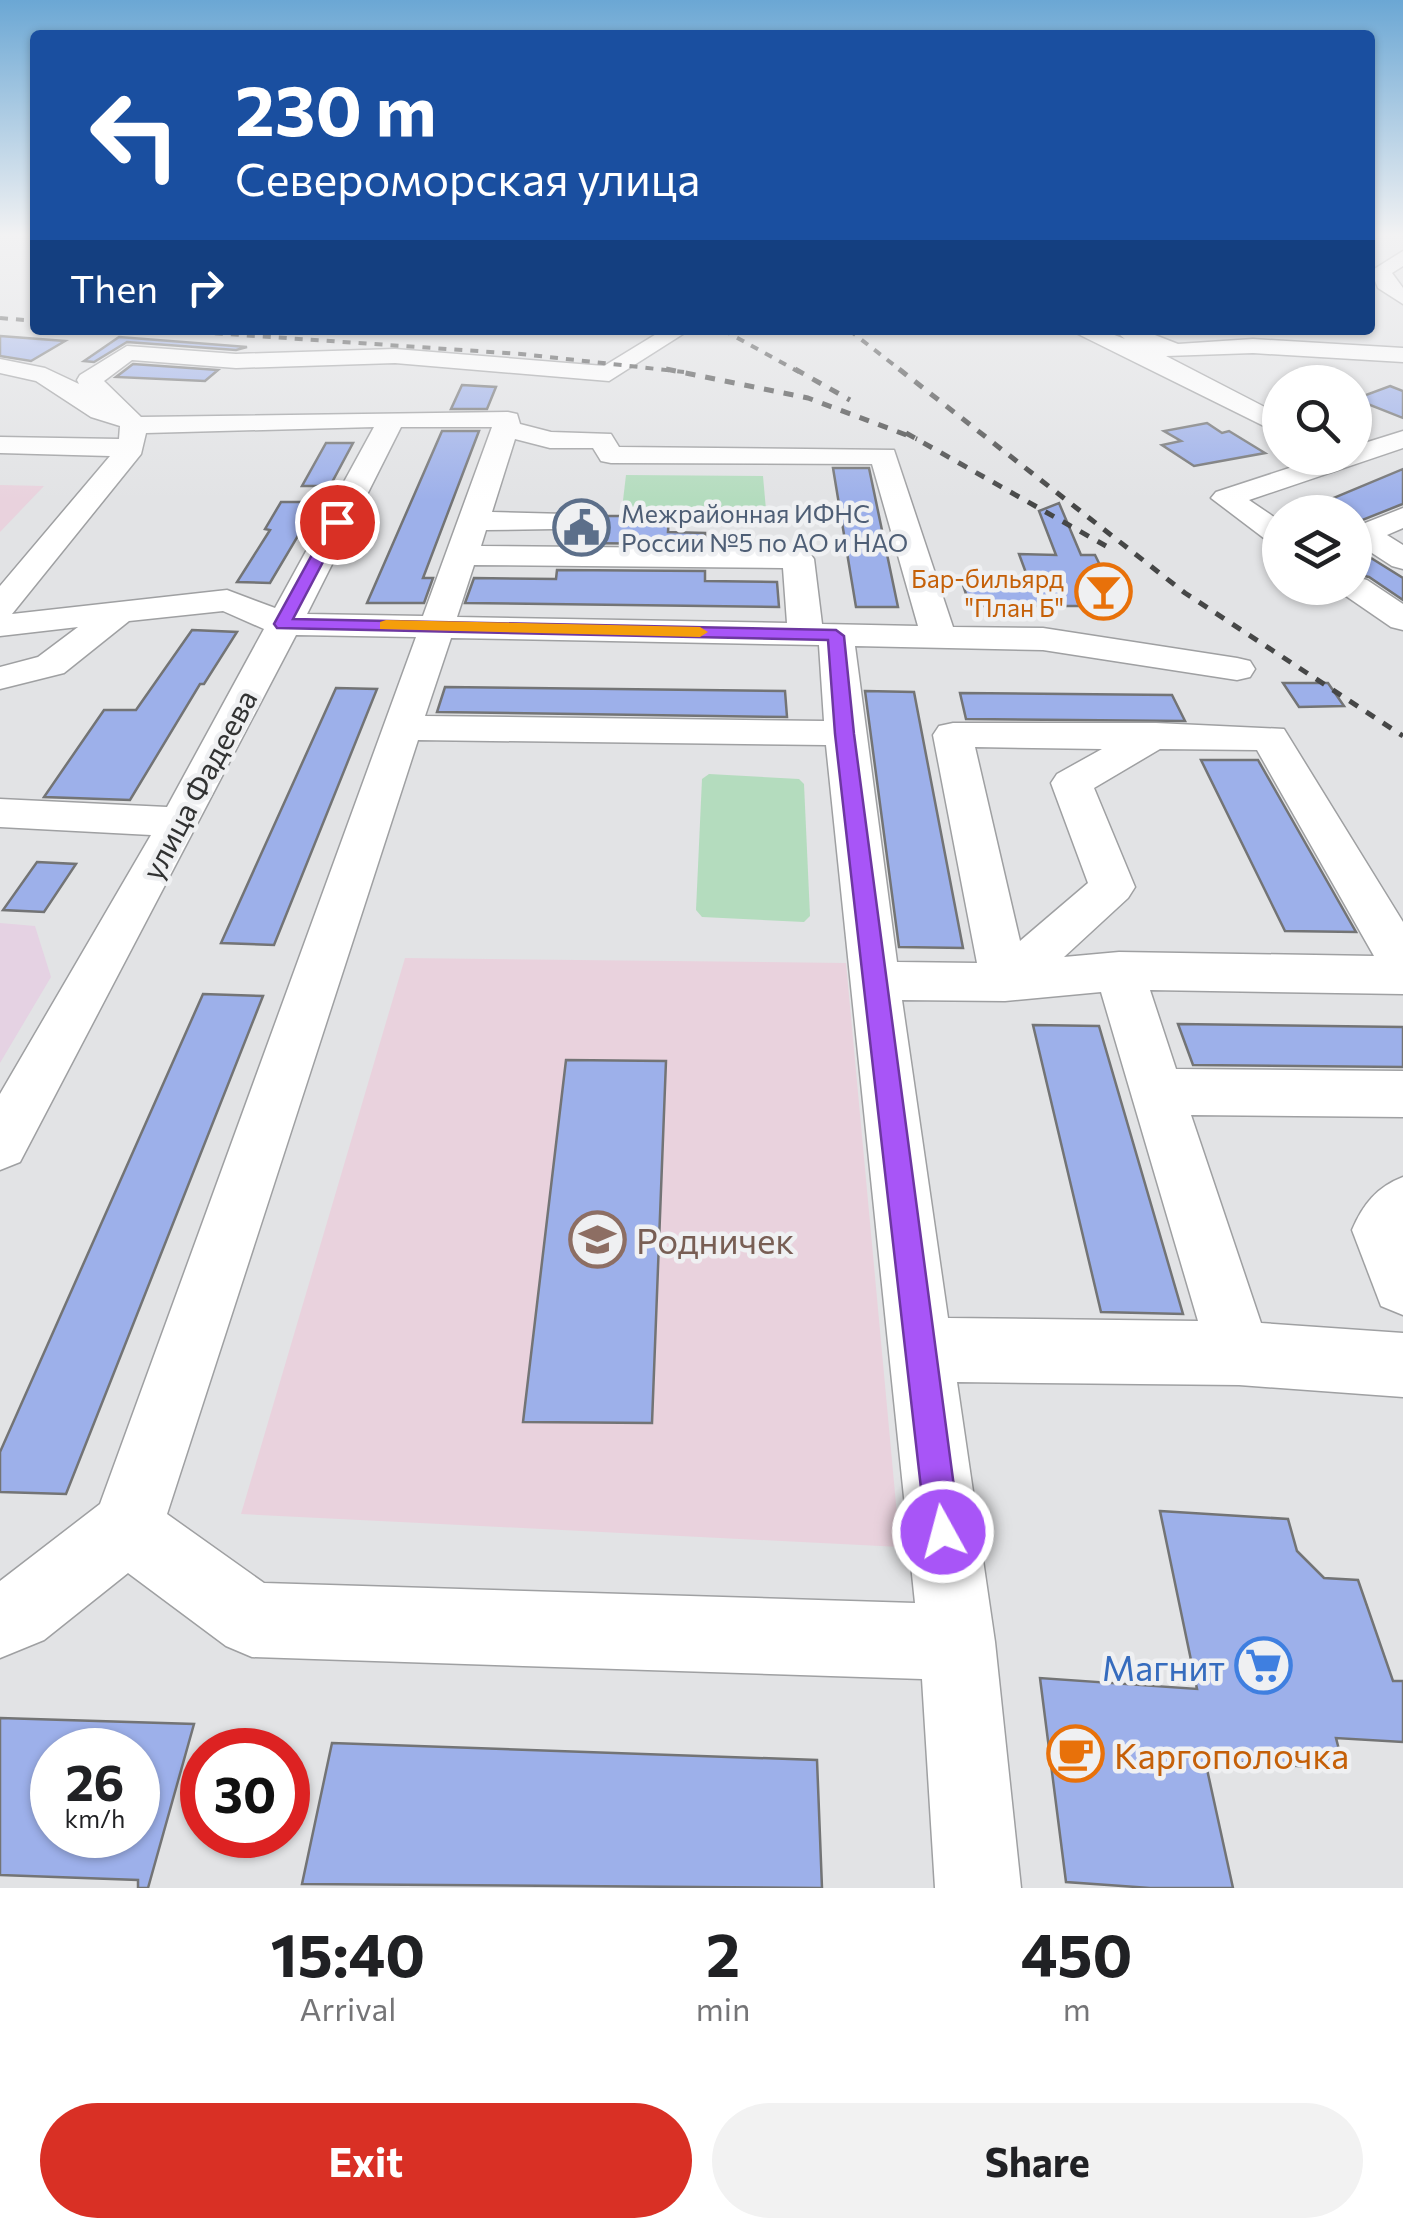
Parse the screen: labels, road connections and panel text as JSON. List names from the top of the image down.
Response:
{
  "streets": {
    "street": ["улица Фадеева"]
  },
  "places": {
    "public building": ["Межрайонная ИФНС России №5 по АО и НАО"],
    "bar": ["Бар-бильярд \"План Б\""],
    "school or university": ["Родничек"],
    "supermarket": ["Магнит"],
    "cafe": ["Каргополочка"]
  },
  "page": {
    "turn": ["230 m", "Североморская улица"],
    "then": "Then",
    "speed": "26 km/h",
    "limit": "30",
    "eta": [
      "15:40",
      "Arrival",
      "2",
      "min",
      "450",
      "m"
    ],
    "buttons": ["Exit", "Share"]
  }
}
